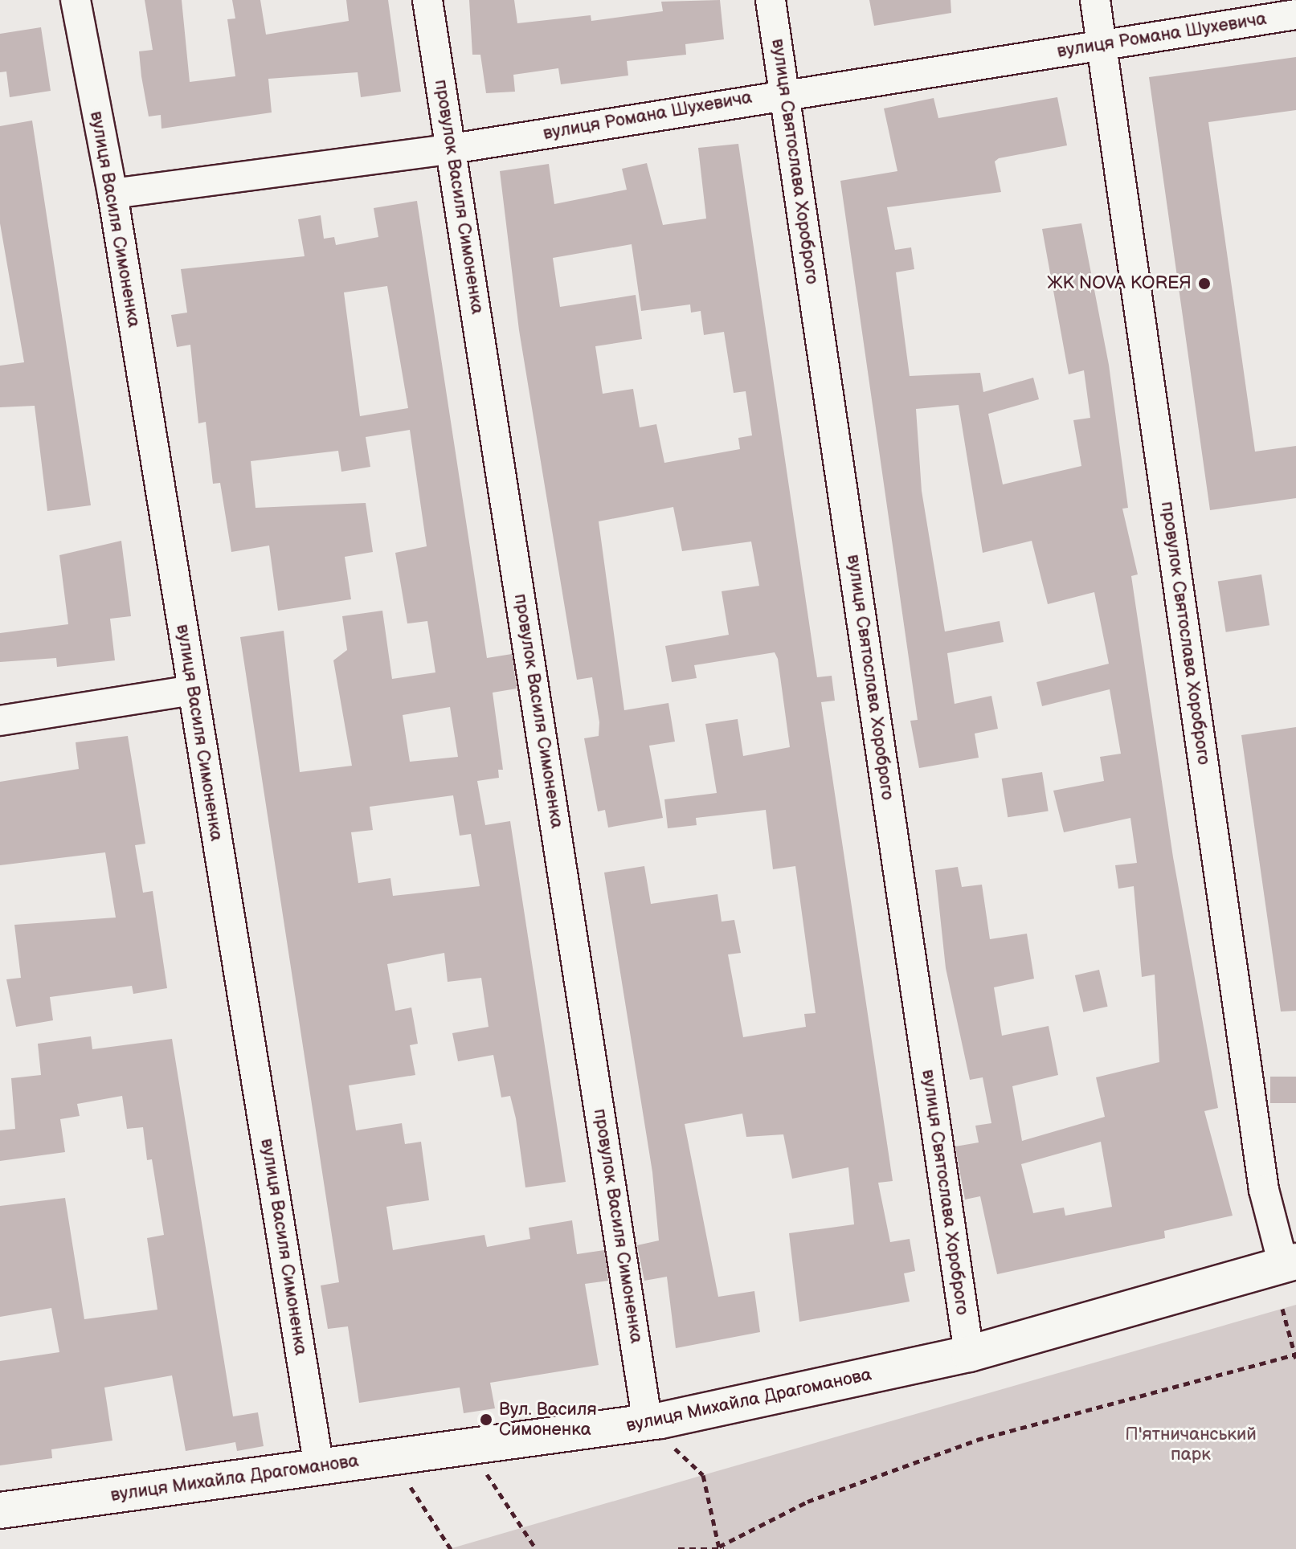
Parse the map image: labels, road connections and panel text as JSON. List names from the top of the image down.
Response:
{
  "streets": {
    "street": [
      "вулиця Романа Шухевича",
      "вулиця Святослава Хороброго",
      "провулок Василя Симоненка",
      "вулиця Василя Симоненка",
      "провулок Святослава Хороброго",
      "вулиця Михайла Драгоманова"
    ]
  },
  "crossings": [
    ["вулиця Романа Шухевича", "вулиця Святослава Хороброго"],
    ["вулиця Романа Шухевича", "провулок Василя Симоненка"],
    ["вулиця Романа Шухевича", "вулиця Василя Симоненка"],
    ["вулиця Романа Шухевича", "провулок Святослава Хороброго"],
    ["вулиця Святослава Хороброго", "вулиця Михайла Драгоманова"],
    ["провулок Василя Симоненка", "вулиця Михайла Драгоманова"],
    ["вулиця Василя Симоненка", "вулиця Михайла Драгоманова"],
    ["провулок Святослава Хороброго", "вулиця Михайла Драгоманова"]
  ],
  "parks": ["П'ятничанський парк"],
  "places": ["ЖК NOVA KOREЯ", "Вул. Василя Симоненка"]
}
